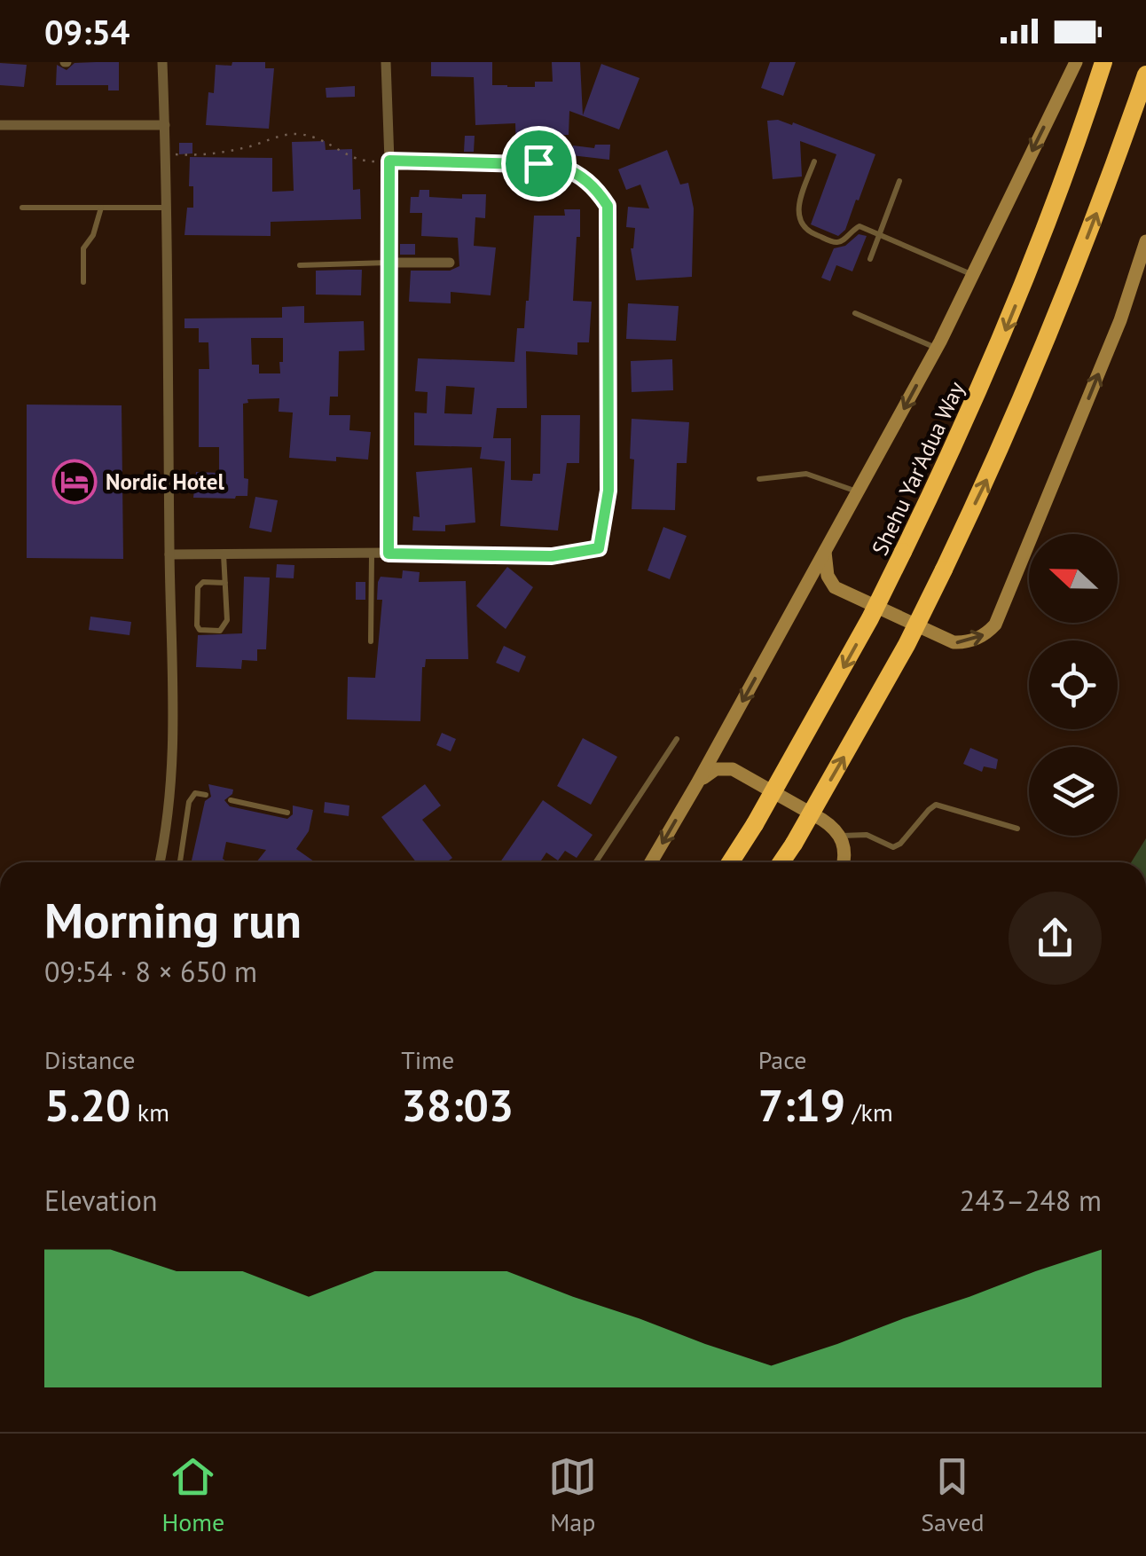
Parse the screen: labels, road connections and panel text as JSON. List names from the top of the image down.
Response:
{
  "streets": {
    "highway": ["Shehu Yar'Adua Way"]
  },
  "places": {
    "hotel": ["Nordic Hotel"]
  },
  "north": "left",
  "page": {
    "status": "09:54",
    "heading": ["Morning run", "09:54 · 8 × 650 m"],
    "stats": [
      ["Distance", "5.20 km"],
      ["Time", "38:03"],
      ["Pace", "7:19 /km"]
    ],
    "chart": ["Elevation", "243–248 m"],
    "tabs": ["Home", "Map", "Saved"]
  }
}
